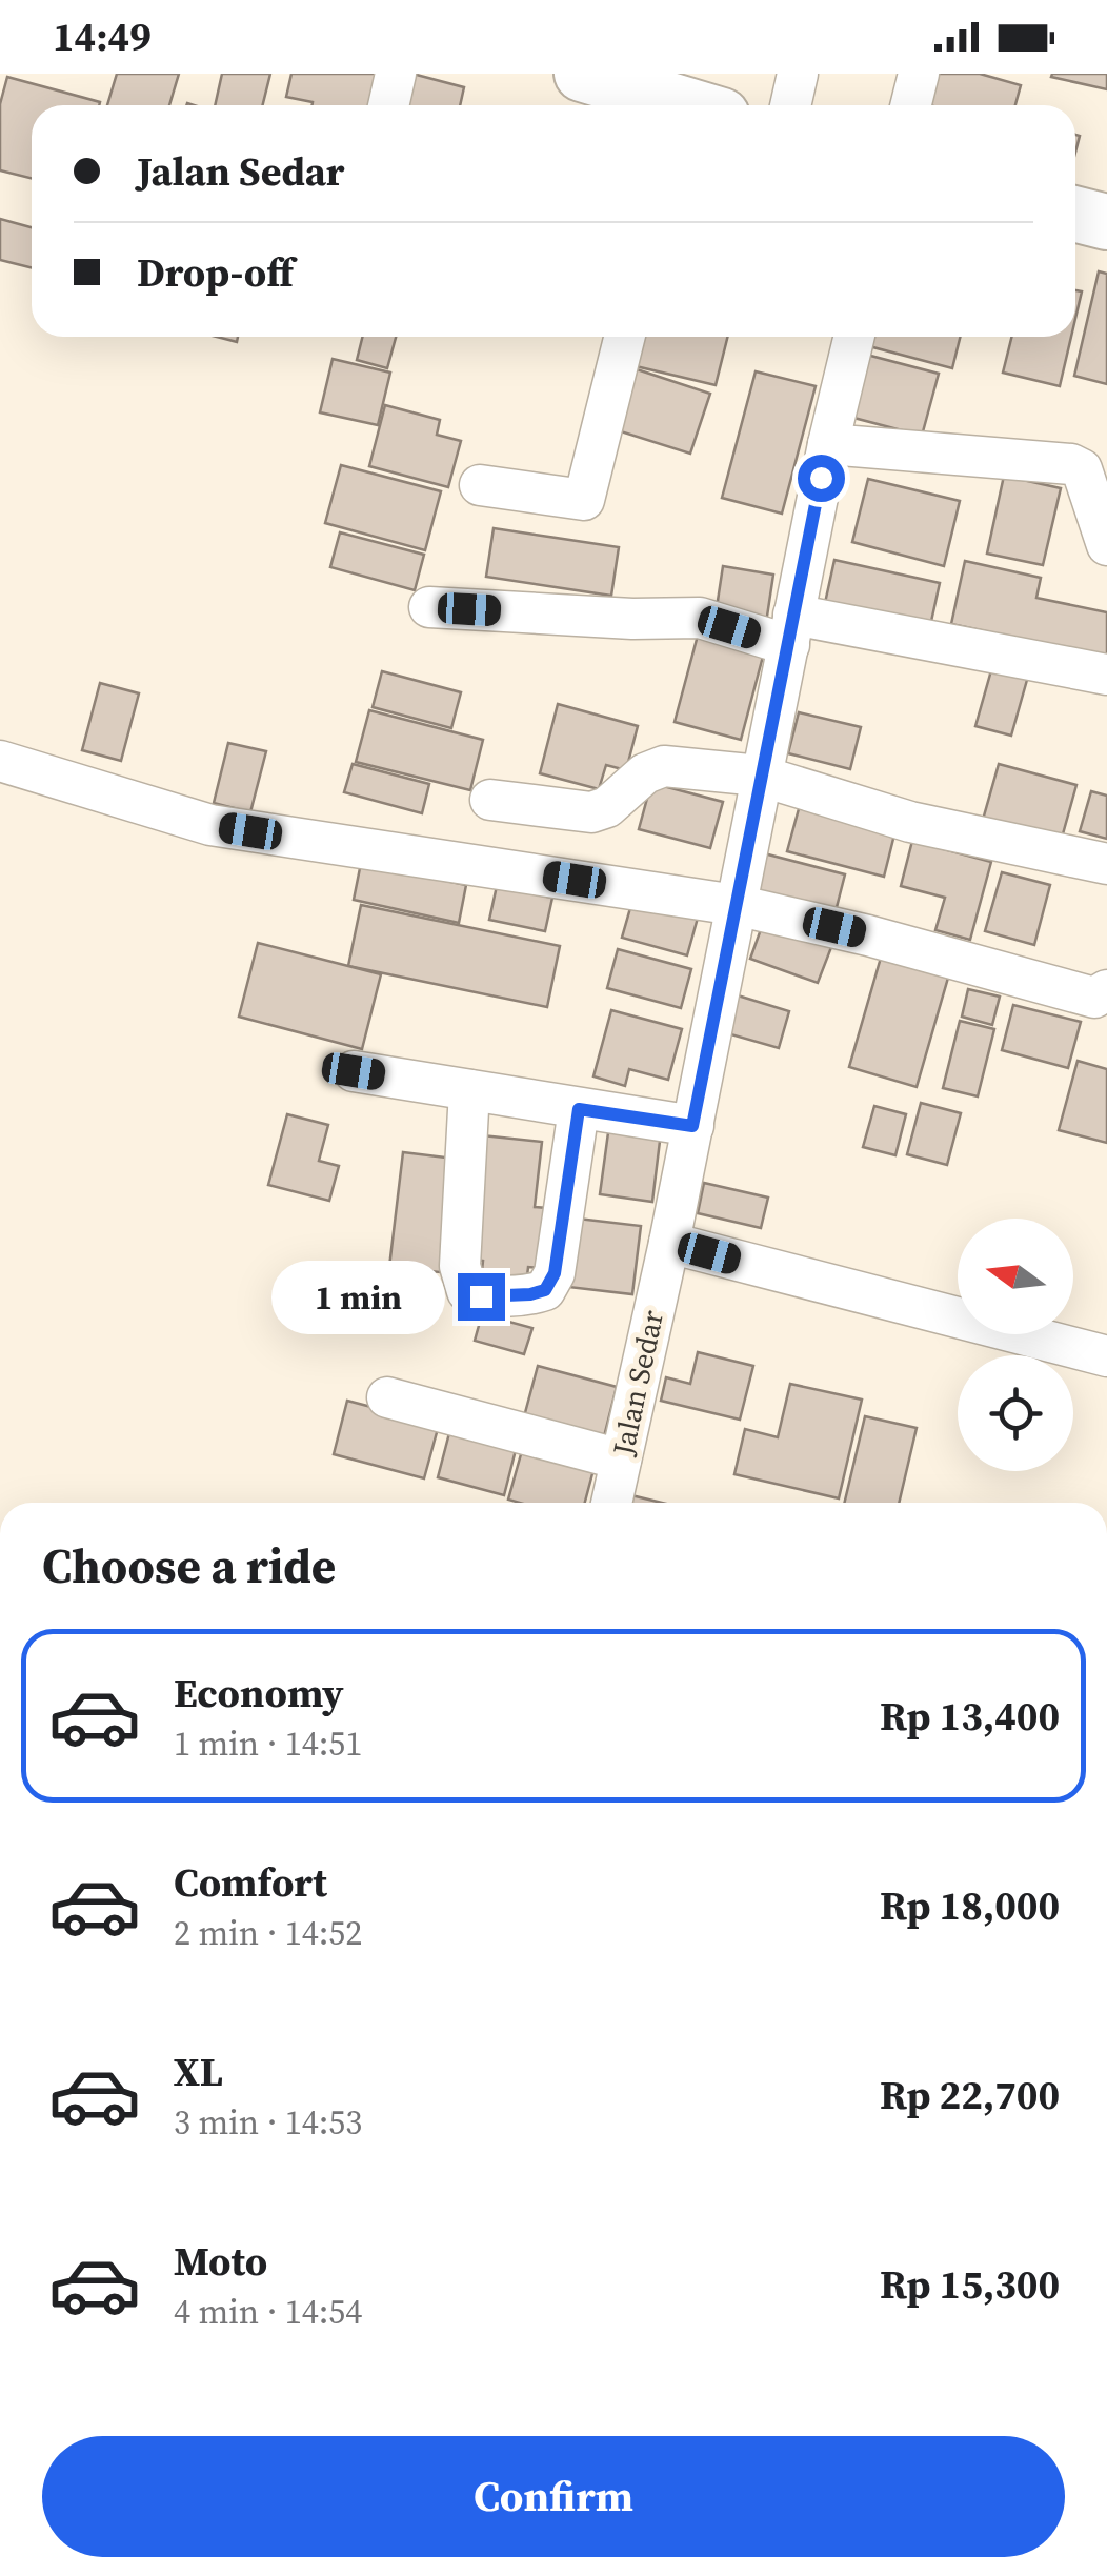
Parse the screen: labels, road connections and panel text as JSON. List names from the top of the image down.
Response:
{
  "streets": {
    "street": ["Jalan Sedar"]
  },
  "north": "left",
  "page": {
    "status": "14:49",
    "banner": ["Jalan Sedar", "Drop-off"],
    "bubble": "1 min",
    "heading": "Choose a ride",
    "list": [
      {
        "name": "Economy",
        "note": "1 min · 14:51",
        "value": "Rp 13,400"
      },
      {
        "name": "Comfort",
        "note": "2 min · 14:52",
        "value": "Rp 18,000"
      },
      {
        "name": "XL",
        "note": "3 min · 14:53",
        "value": "Rp 22,700"
      },
      {
        "name": "Moto",
        "note": "4 min · 14:54",
        "value": "Rp 15,300"
      }
    ],
    "buttons": "Confirm"
  }
}
